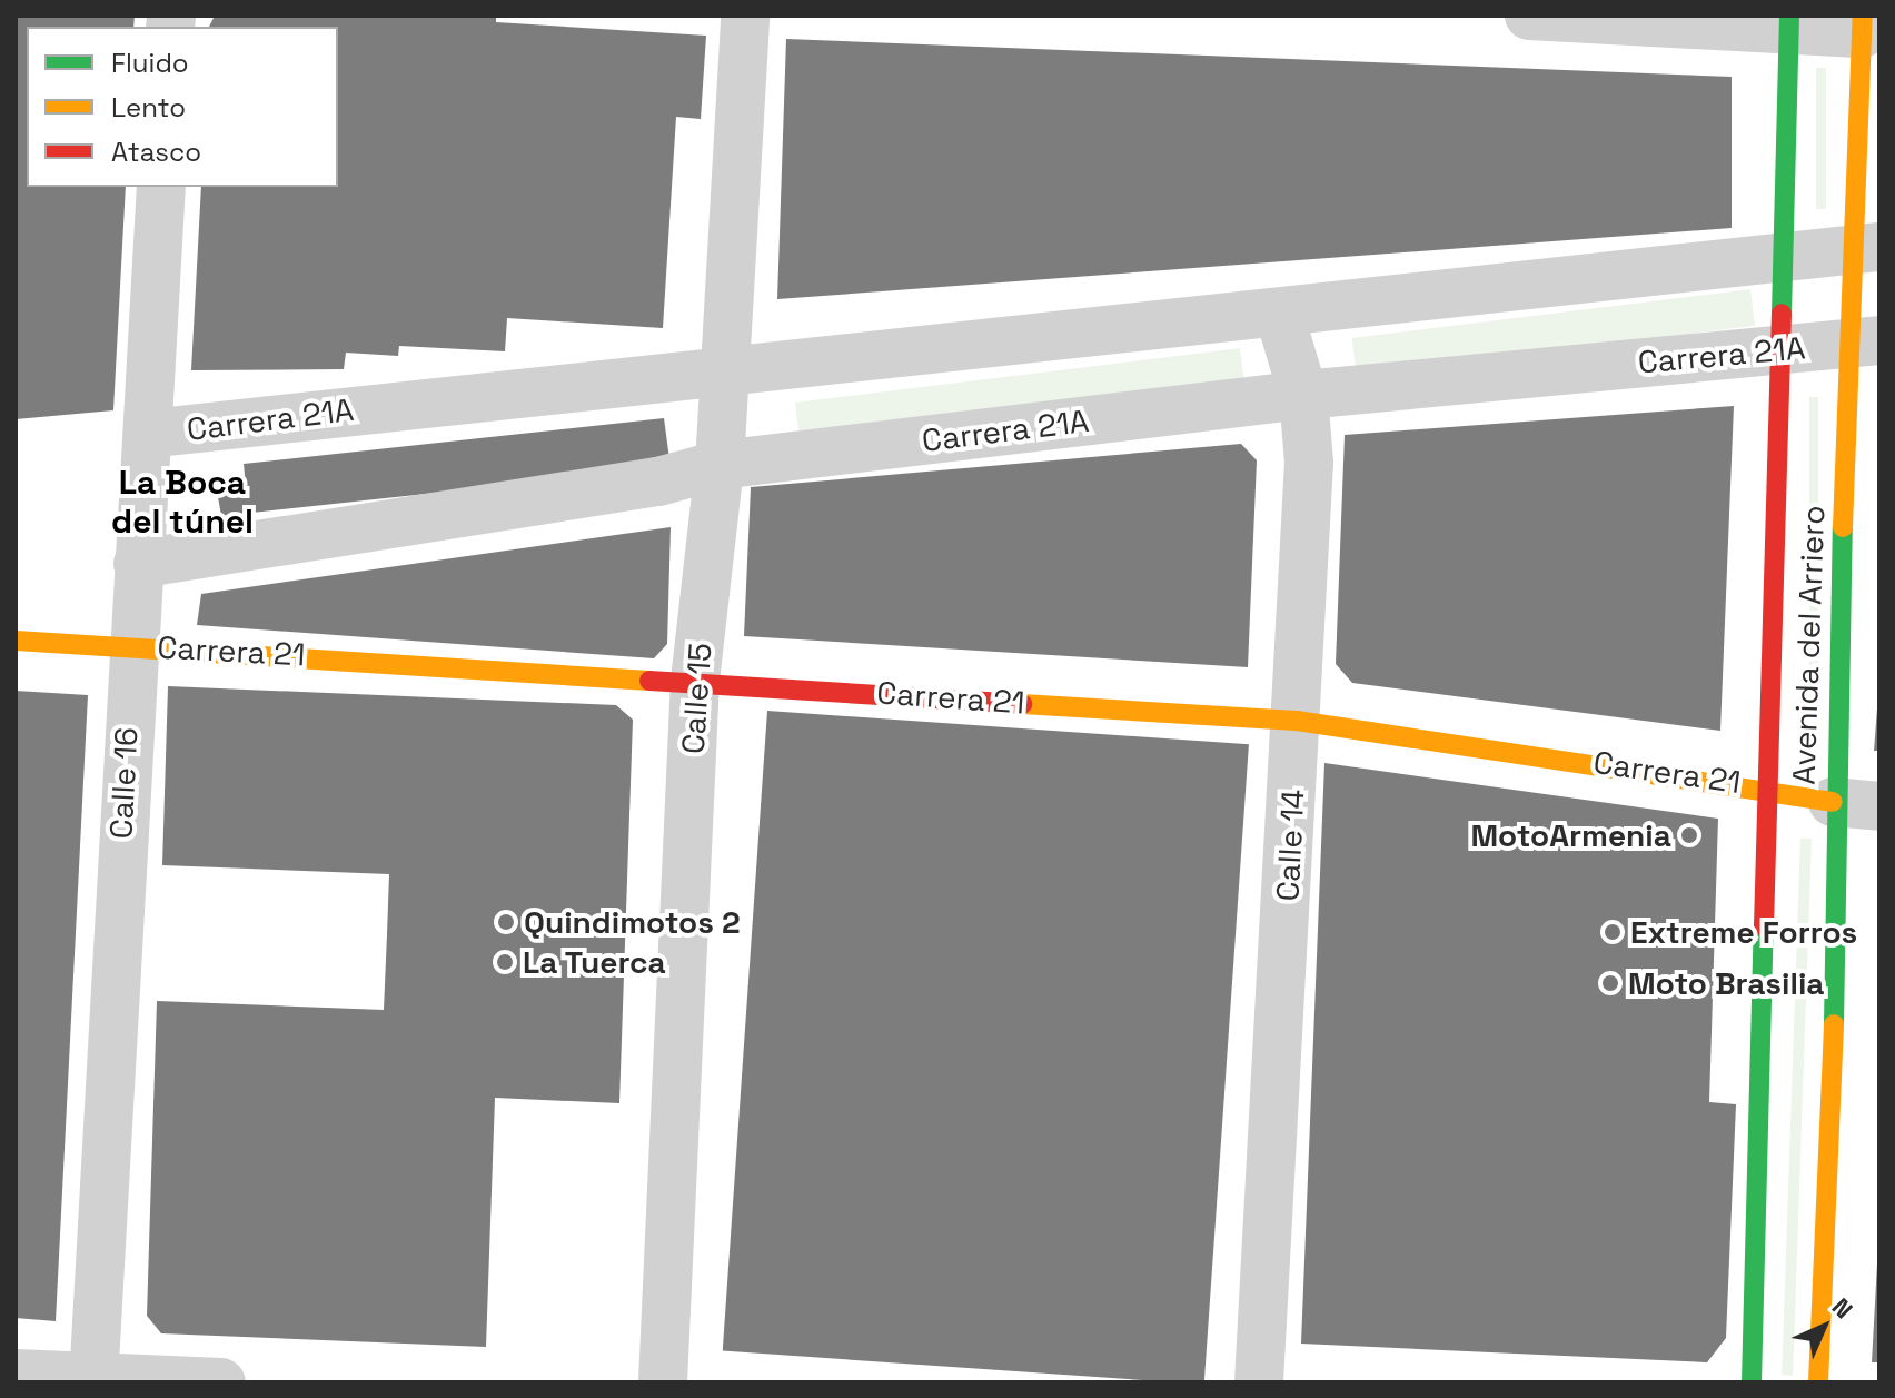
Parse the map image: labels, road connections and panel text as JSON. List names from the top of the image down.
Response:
{
  "streets": {
    "street": [
      "Carrera 21A",
      "Avenida del Arriero",
      "Carrera 21",
      "Calle 15",
      "Calle 16",
      "Calle 14"
    ]
  },
  "crossings": [
    ["Carrera 21A", "Avenida del Arriero"],
    ["Carrera 21A", "Calle 15"],
    ["Carrera 21A", "Calle 16"],
    ["Carrera 21A", "Calle 14"],
    ["Avenida del Arriero", "Carrera 21"],
    ["Carrera 21", "Calle 15"],
    ["Carrera 21", "Calle 16"],
    ["Carrera 21", "Calle 14"]
  ],
  "districts": ["La Boca del túnel"],
  "places": [
    "MotoArmenia",
    "Quindimotos 2",
    "Extreme Forros",
    "La Tuerca",
    "Moto Brasilia"
  ],
  "legend": ["Fluido", "Lento", "Atasco"],
  "north": "top right"
}
